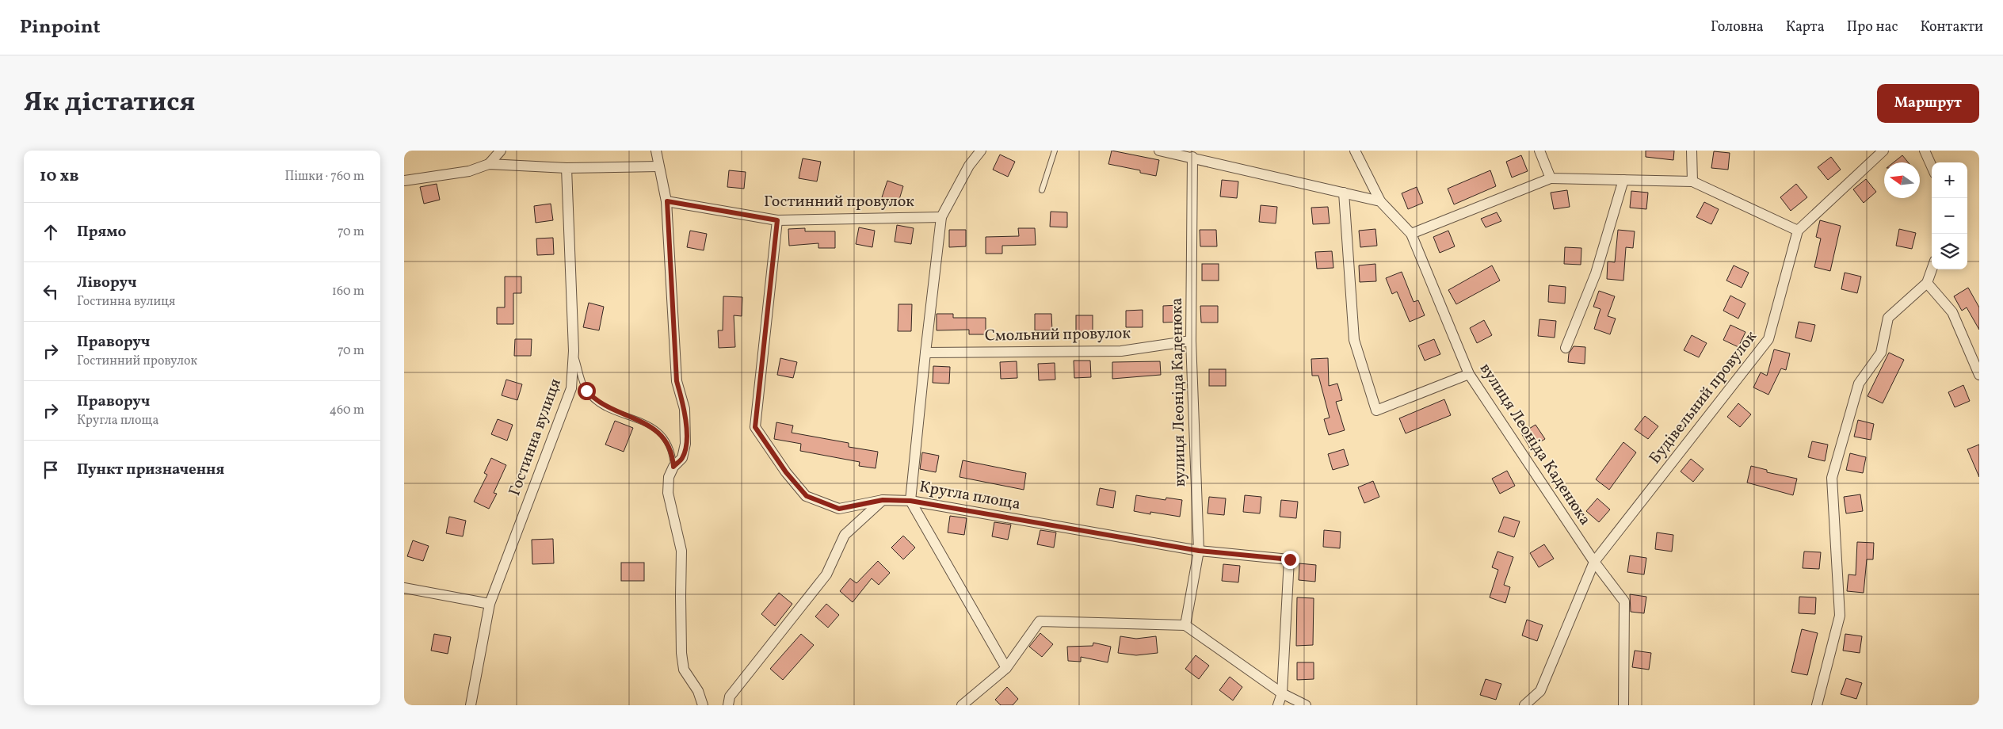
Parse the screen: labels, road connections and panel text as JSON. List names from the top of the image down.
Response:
{
  "streets": {
    "street": [
      "Гостинний провулок",
      "Смольний провулок",
      "вулиця Леоніда Каденюка",
      "Будівельний провулок",
      "Гостинна вулиця",
      "Кругла площа"
    ]
  },
  "crossings": [
    ["Гостинний провулок", "Кругла площа"],
    ["Смольний провулок", "вулиця Леоніда Каденюка"],
    ["вулиця Леоніда Каденюка", "Будівельний провулок"],
    ["вулиця Леоніда Каденюка", "Кругла площа"]
  ],
  "north": "left",
  "page": {
    "header": "Pinpoint",
    "nav": [
      "Головна",
      "Карта",
      "Про нас",
      "Контакти"
    ],
    "title": "Як дістатися",
    "buttons": "Маршрут",
    "heading": ["10 хв", "Пішки · 760 m"],
    "map_buttons": ["+", "−"],
    "list": [
      ["Прямо", "70 m"],
      ["Ліворуч", "Гостинна вулиця", "160 m"],
      ["Праворуч", "Гостинний провулок", "70 m"],
      ["Праворуч", "Кругла площа", "460 m"],
      "Пункт призначення"
    ]
  }
}
